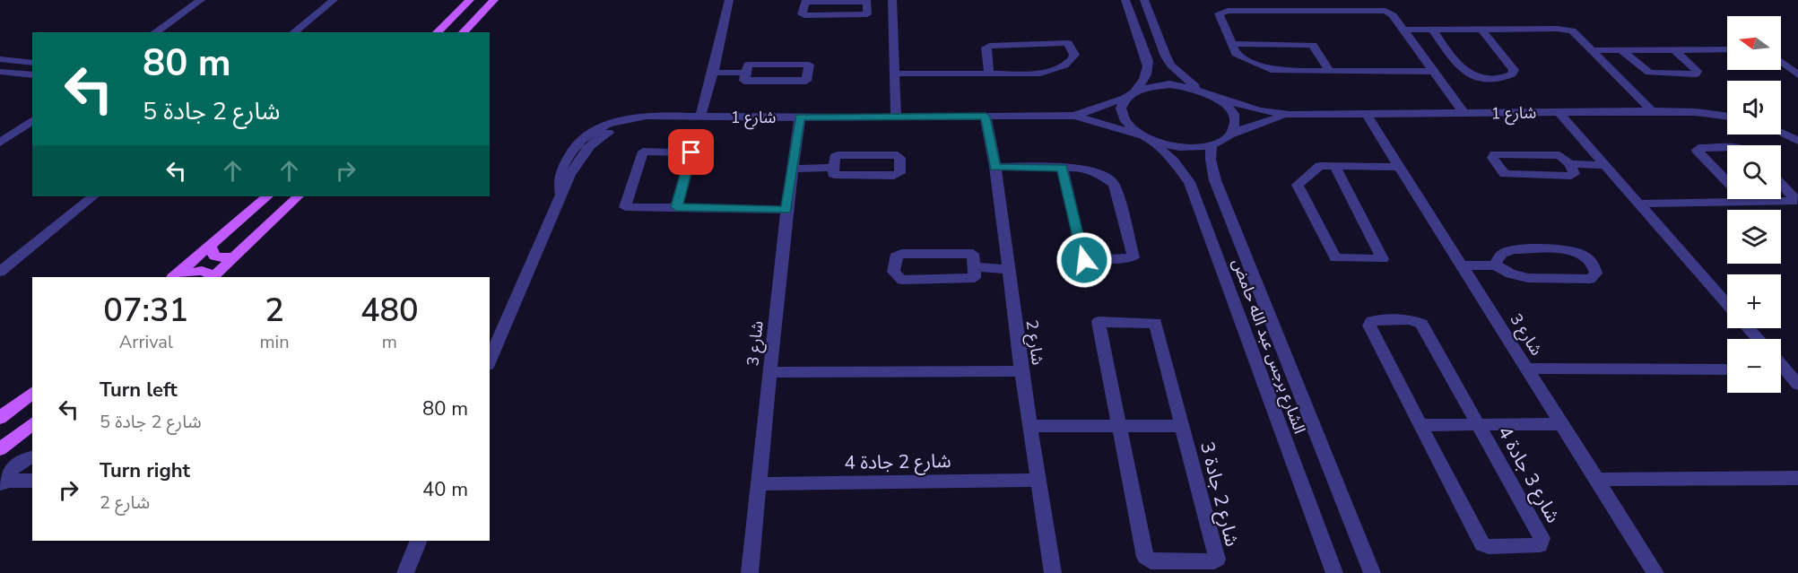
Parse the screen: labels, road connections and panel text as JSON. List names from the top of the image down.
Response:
{
  "streets": {
    "street": [
      "شارع 1",
      "شارع 3",
      "شارع 2",
      "الشارع برجس عبد الله حامض",
      "شارع 2 جادة 4",
      "شارع 3 جادة 4",
      "شارع 2 جادة 3"
    ]
  },
  "crossings": [
    ["شارع 1", "شارع 3"],
    ["شارع 1", "شارع 2"],
    ["شارع 1", "الشارع برجس عبد الله حامض"],
    ["شارع 3", "شارع 2 جادة 4"],
    ["شارع 3", "شارع 3 جادة 4"],
    ["شارع 2", "شارع 2 جادة 4"],
    ["شارع 2", "شارع 2 جادة 3"]
  ],
  "north": "left",
  "page": {
    "map_buttons": ["+", "−"],
    "turn": ["80 m", "شارع 2 جادة 5"],
    "eta": [
      "07:31",
      "Arrival",
      "2",
      "min",
      "480",
      "m"
    ],
    "list": [
      {
        "name": "Turn left",
        "note": "شارع 2 جادة 5",
        "value": "80 m"
      },
      {
        "name": "Turn right",
        "note": "شارع 2",
        "value": "40 m"
      }
    ]
  }
}
